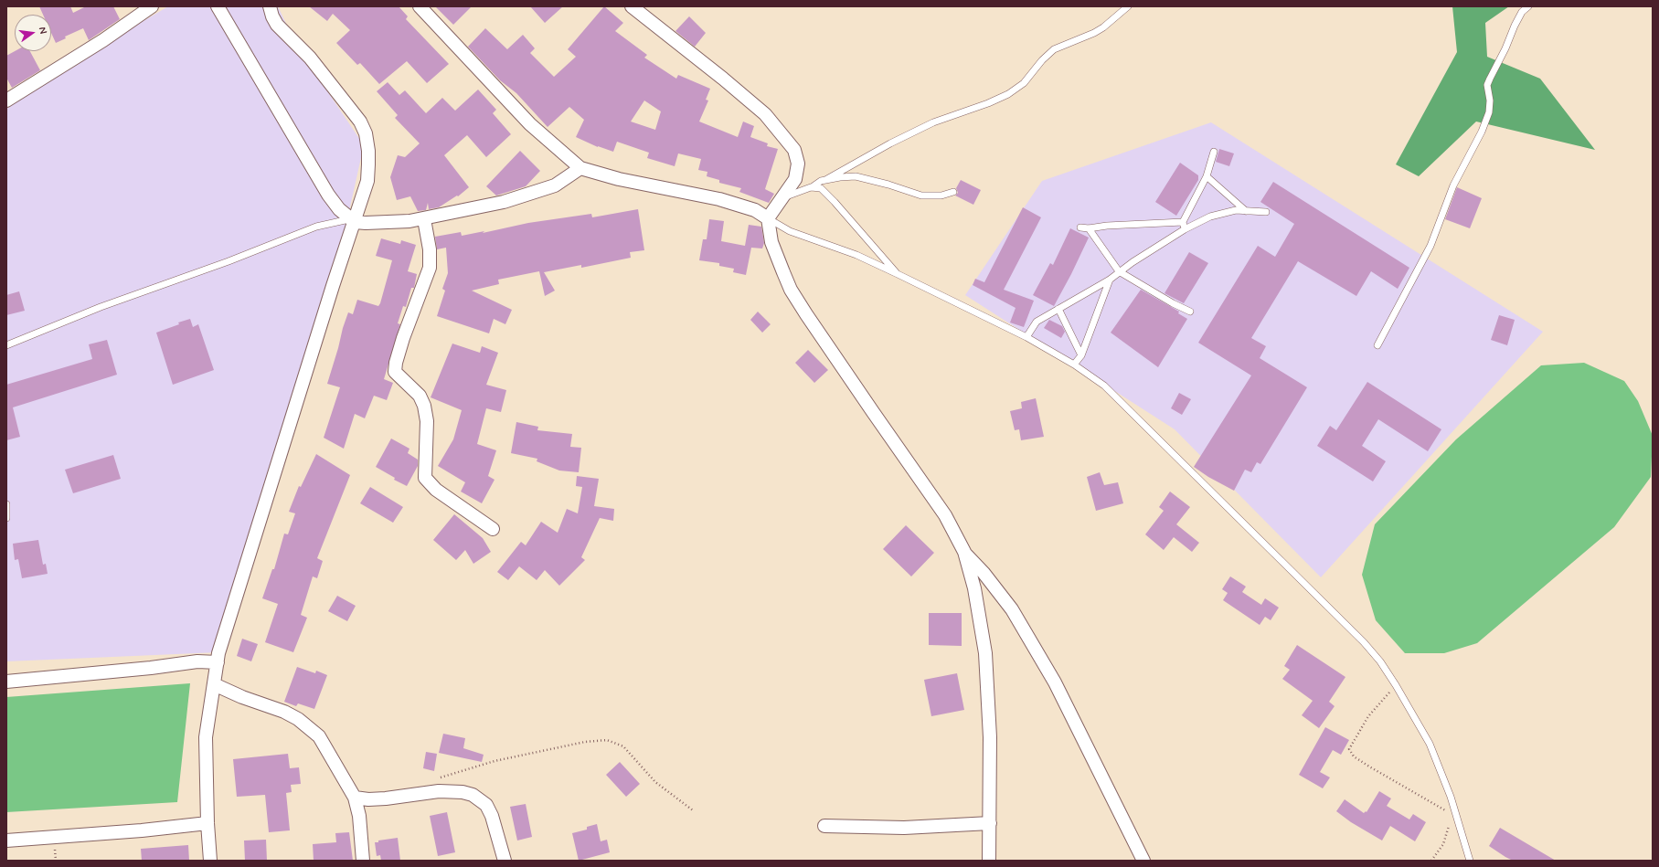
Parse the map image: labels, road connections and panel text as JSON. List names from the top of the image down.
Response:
{
  "north": "right"
}
